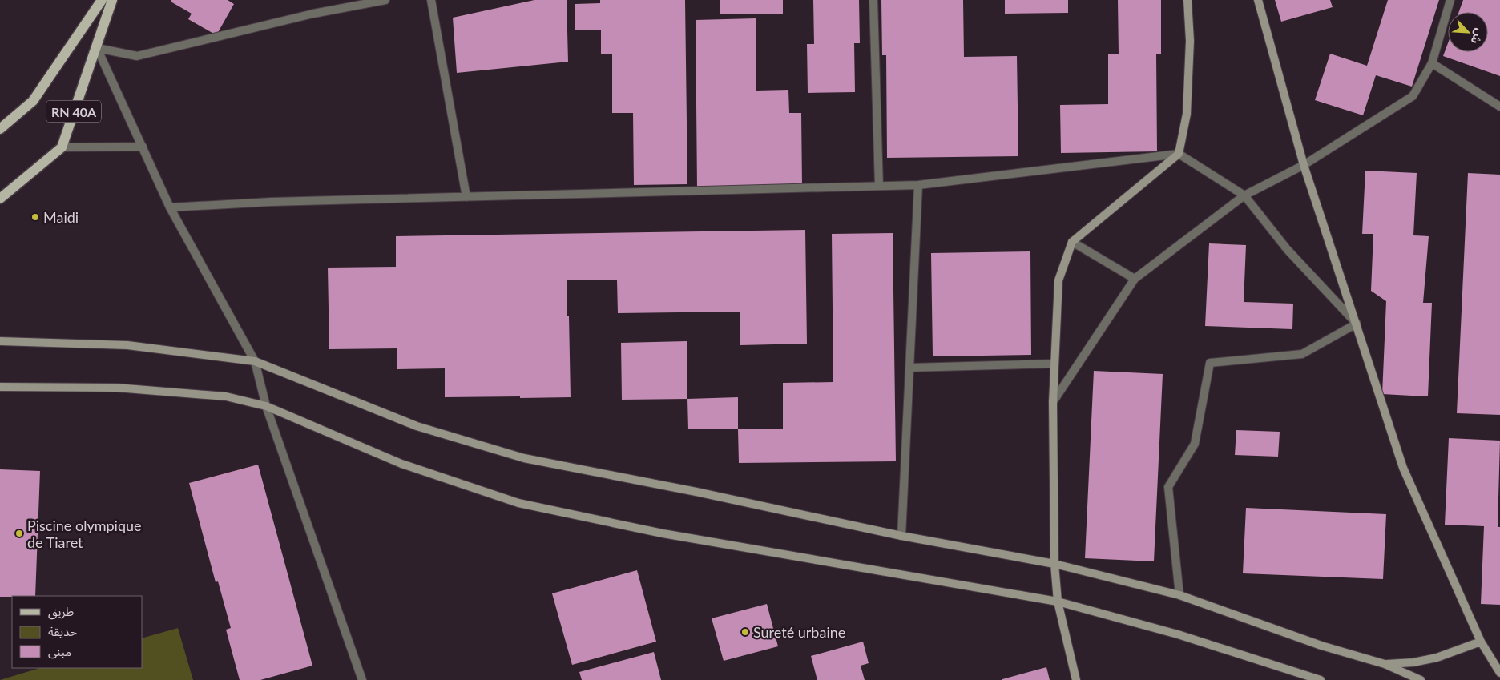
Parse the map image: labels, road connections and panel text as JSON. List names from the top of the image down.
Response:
{
  "streets": {
    "main road": ["RN 40A"]
  },
  "places": ["Maidi", "Piscine olympique de Tiaret", "Sureté urbaine"],
  "legend": ["طريق", "حديقة", "مبنى"],
  "north": "bottom right"
}
